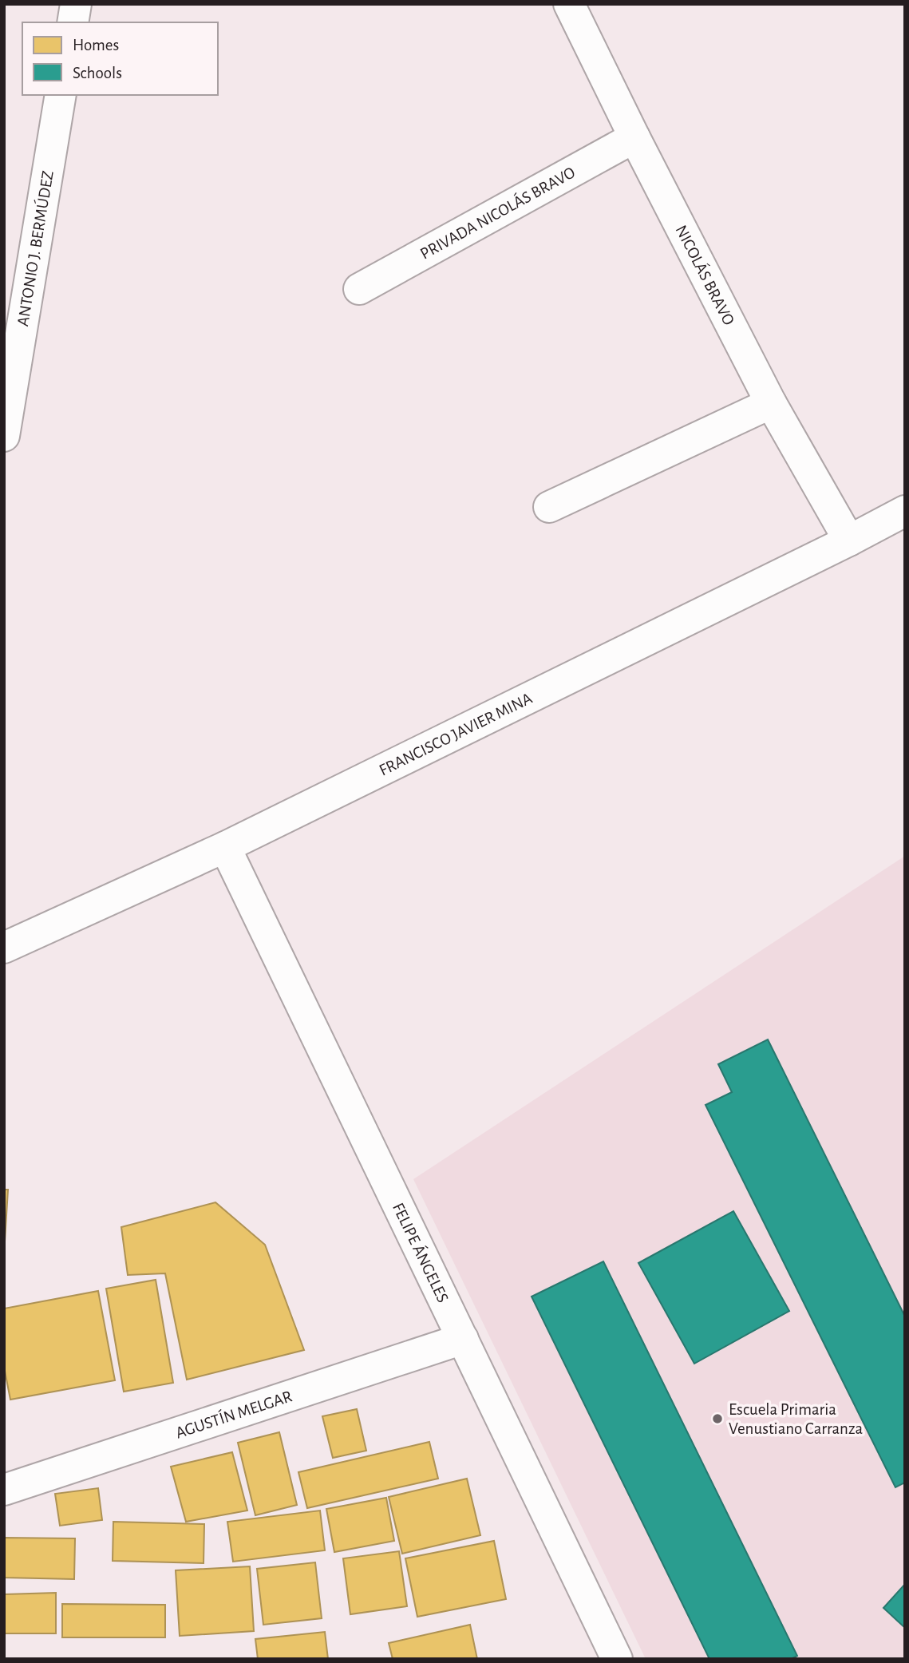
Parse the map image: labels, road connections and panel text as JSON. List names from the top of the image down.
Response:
{
  "streets": {
    "street": [
      "PRIVADA NICOLÁS BRAVO",
      "ANTONIO J. BERMÚDEZ",
      "NICOLÁS BRAVO",
      "FRANCISCO JAVIER MINA",
      "FELIPE ÁNGELES",
      "AGUSTÍN MELGAR"
    ]
  },
  "crossings": [
    ["PRIVADA NICOLÁS BRAVO", "NICOLÁS BRAVO"],
    ["NICOLÁS BRAVO", "FRANCISCO JAVIER MINA"],
    ["FRANCISCO JAVIER MINA", "FELIPE ÁNGELES"],
    ["FELIPE ÁNGELES", "AGUSTÍN MELGAR"]
  ],
  "places": ["Escuela Primaria Venustiano Carranza"],
  "legend": ["Homes", "Schools"]
}
